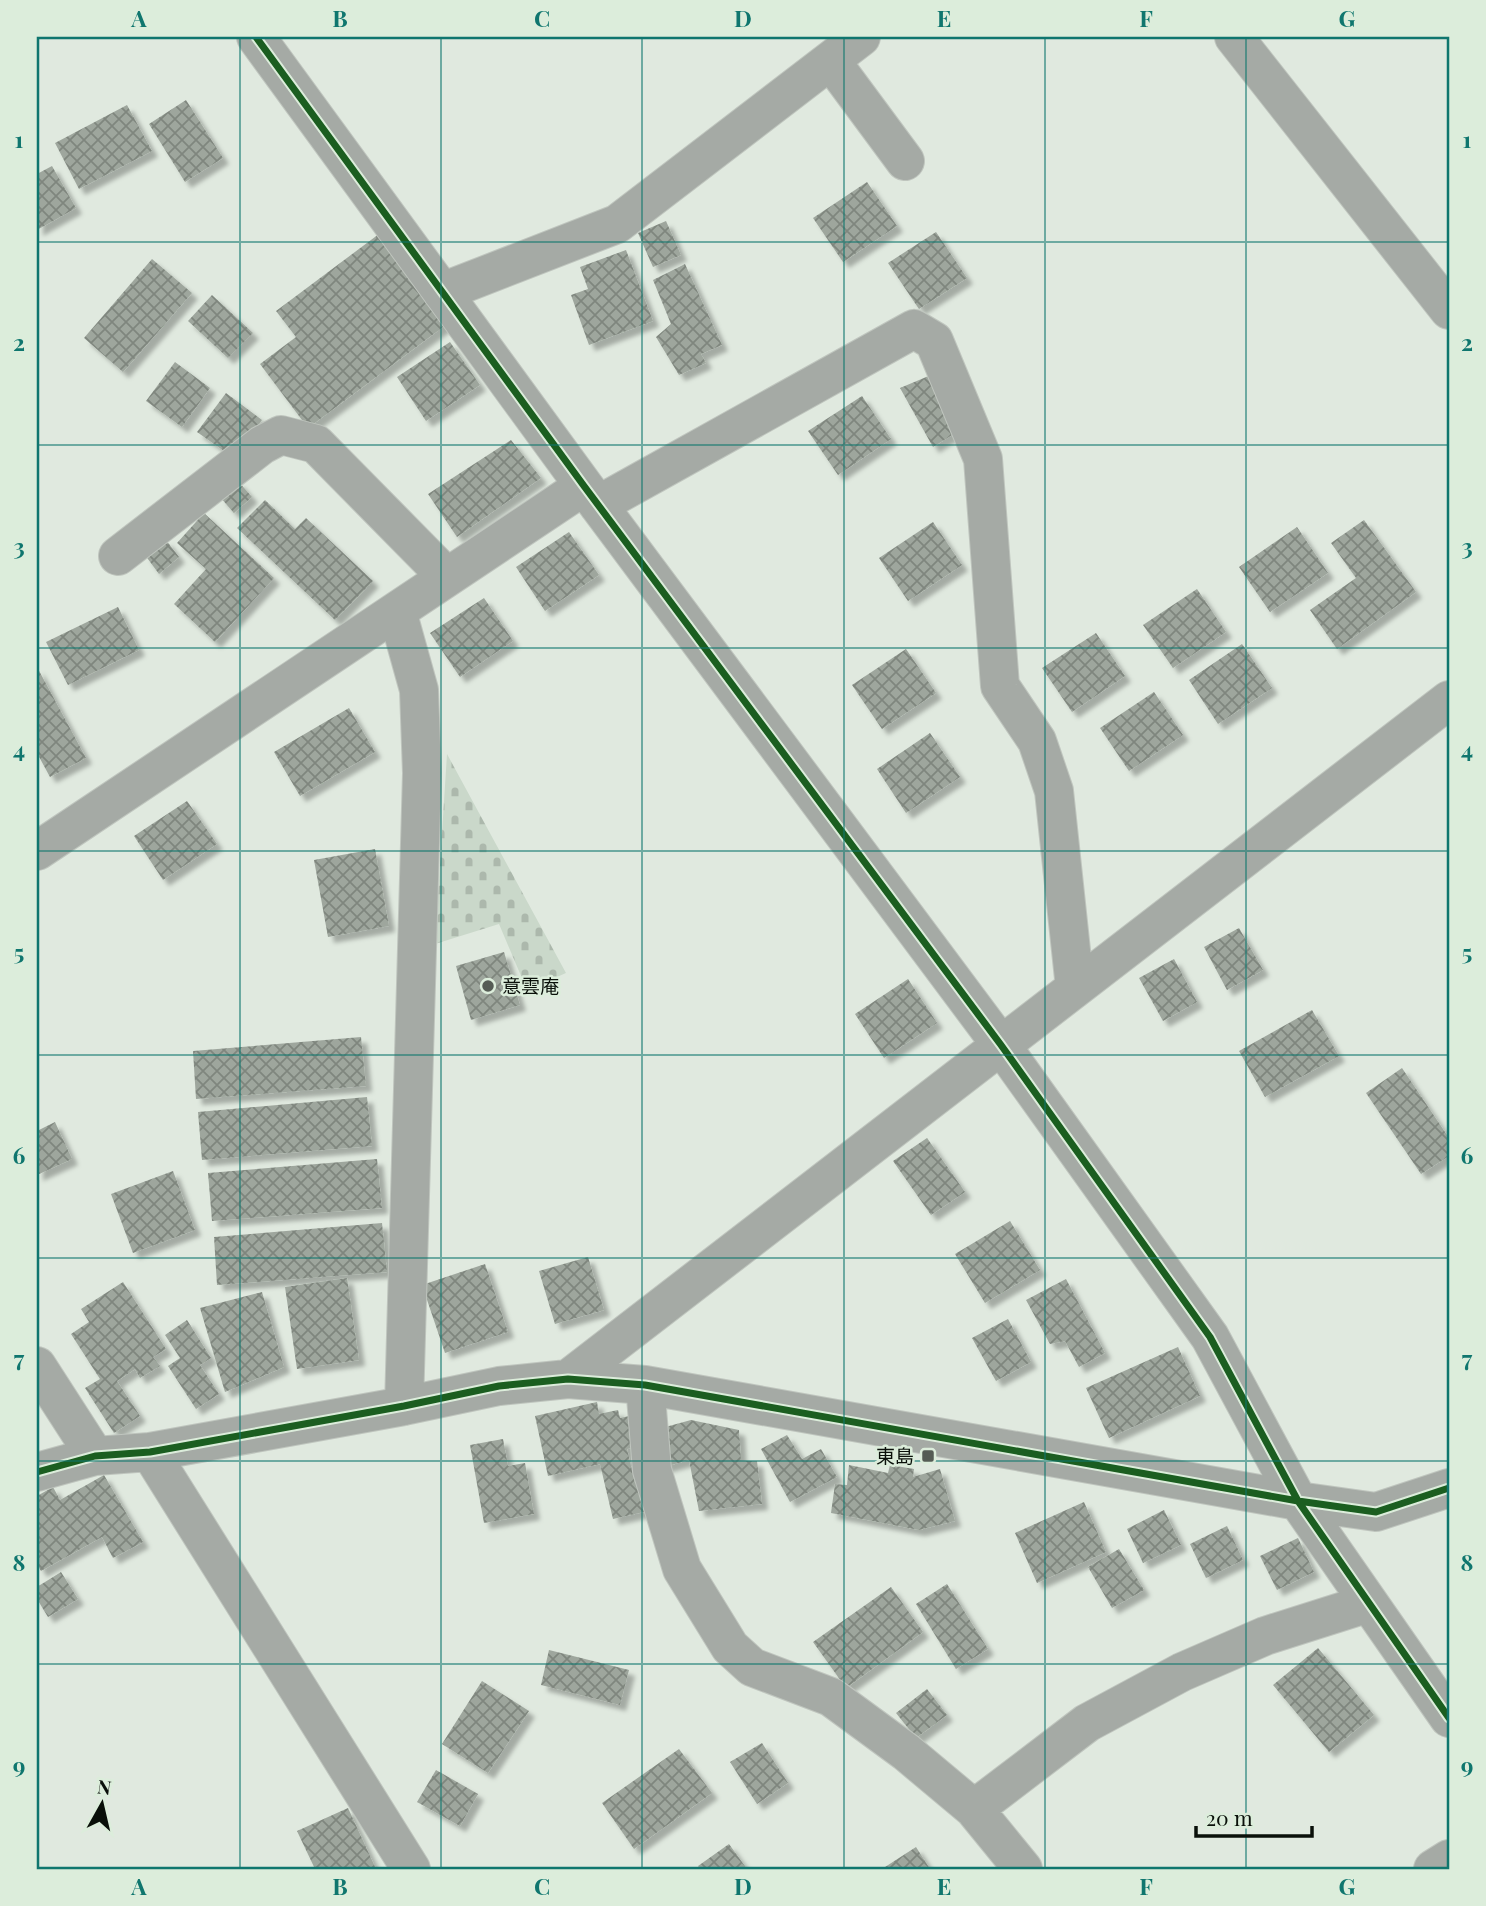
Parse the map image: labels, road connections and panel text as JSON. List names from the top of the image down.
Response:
{
  "places": {
    "other": ["意雲庵"],
    "transit": ["東島"]
  },
  "scale_bar": "20 m",
  "north": "top",
  "grid": {
    "columns": [
      "A",
      "B",
      "C",
      "D",
      "E",
      "F",
      "G"
    ],
    "rows": [
      "1",
      "2",
      "3",
      "4",
      "5",
      "6",
      "7",
      "8",
      "9"
    ]
  }
}
